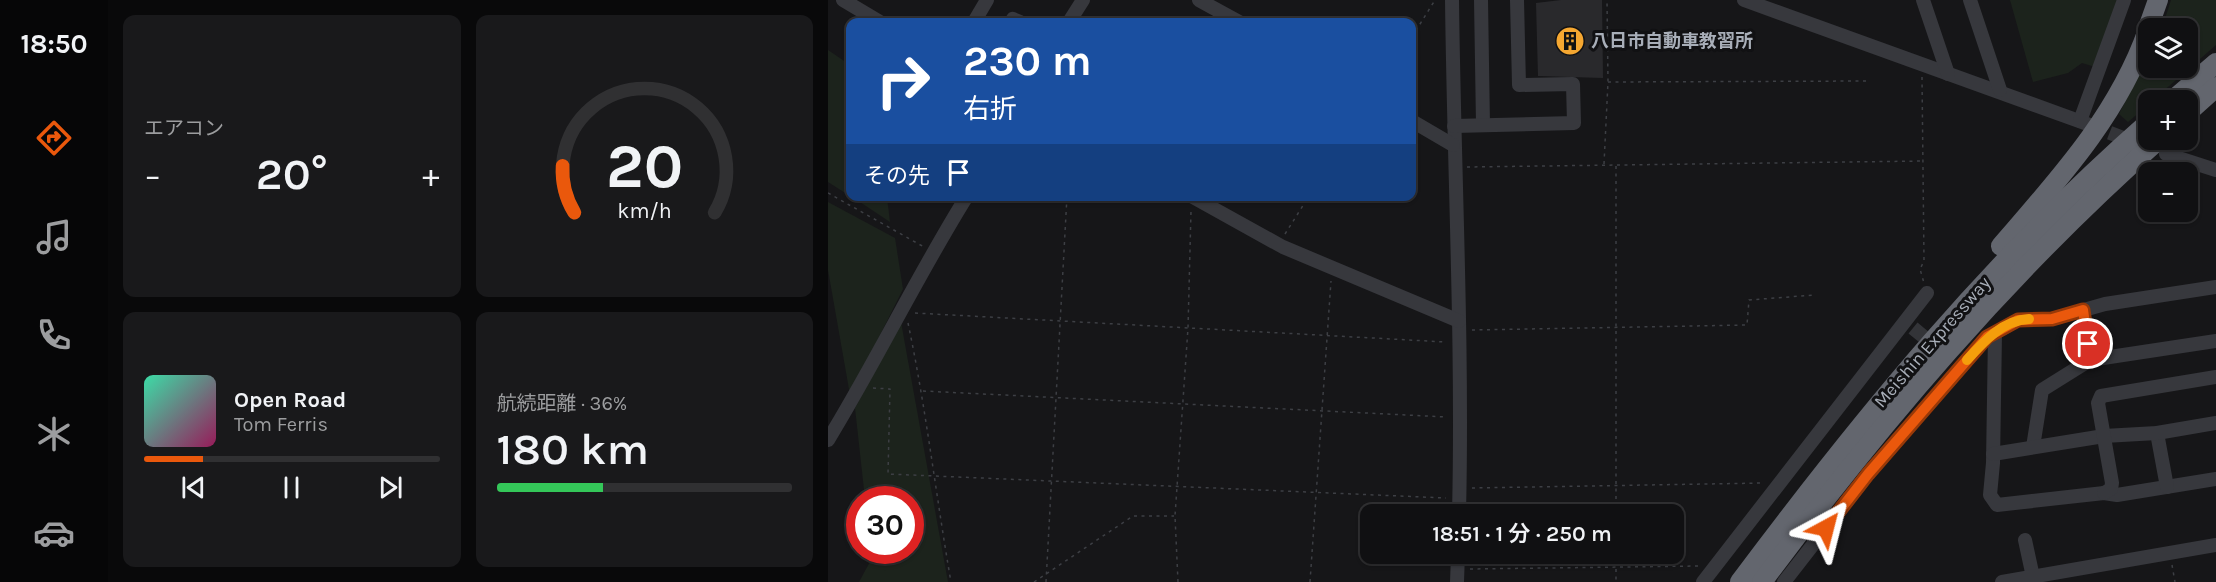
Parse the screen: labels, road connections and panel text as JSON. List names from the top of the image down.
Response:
{
  "streets": {
    "highway": ["Meishin Expressway"]
  },
  "places": {
    "building": ["八日市自動車教習所"]
  },
  "page": {
    "tabs": "18:50",
    "tile": [
      "エアコン",
      ["航続距離 · 36%", "180 km"]
    ],
    "map_buttons": ["+", "−"],
    "turn": ["230 m", "右折"],
    "then": "その先",
    "heat": ["−", "20°", "+"],
    "song": ["Open Road", "Tom Ferris"],
    "limit": "30",
    "trip": "18:51 · 1 分 · 250 m",
    "gauge": ["20", "km/h"]
  }
}
